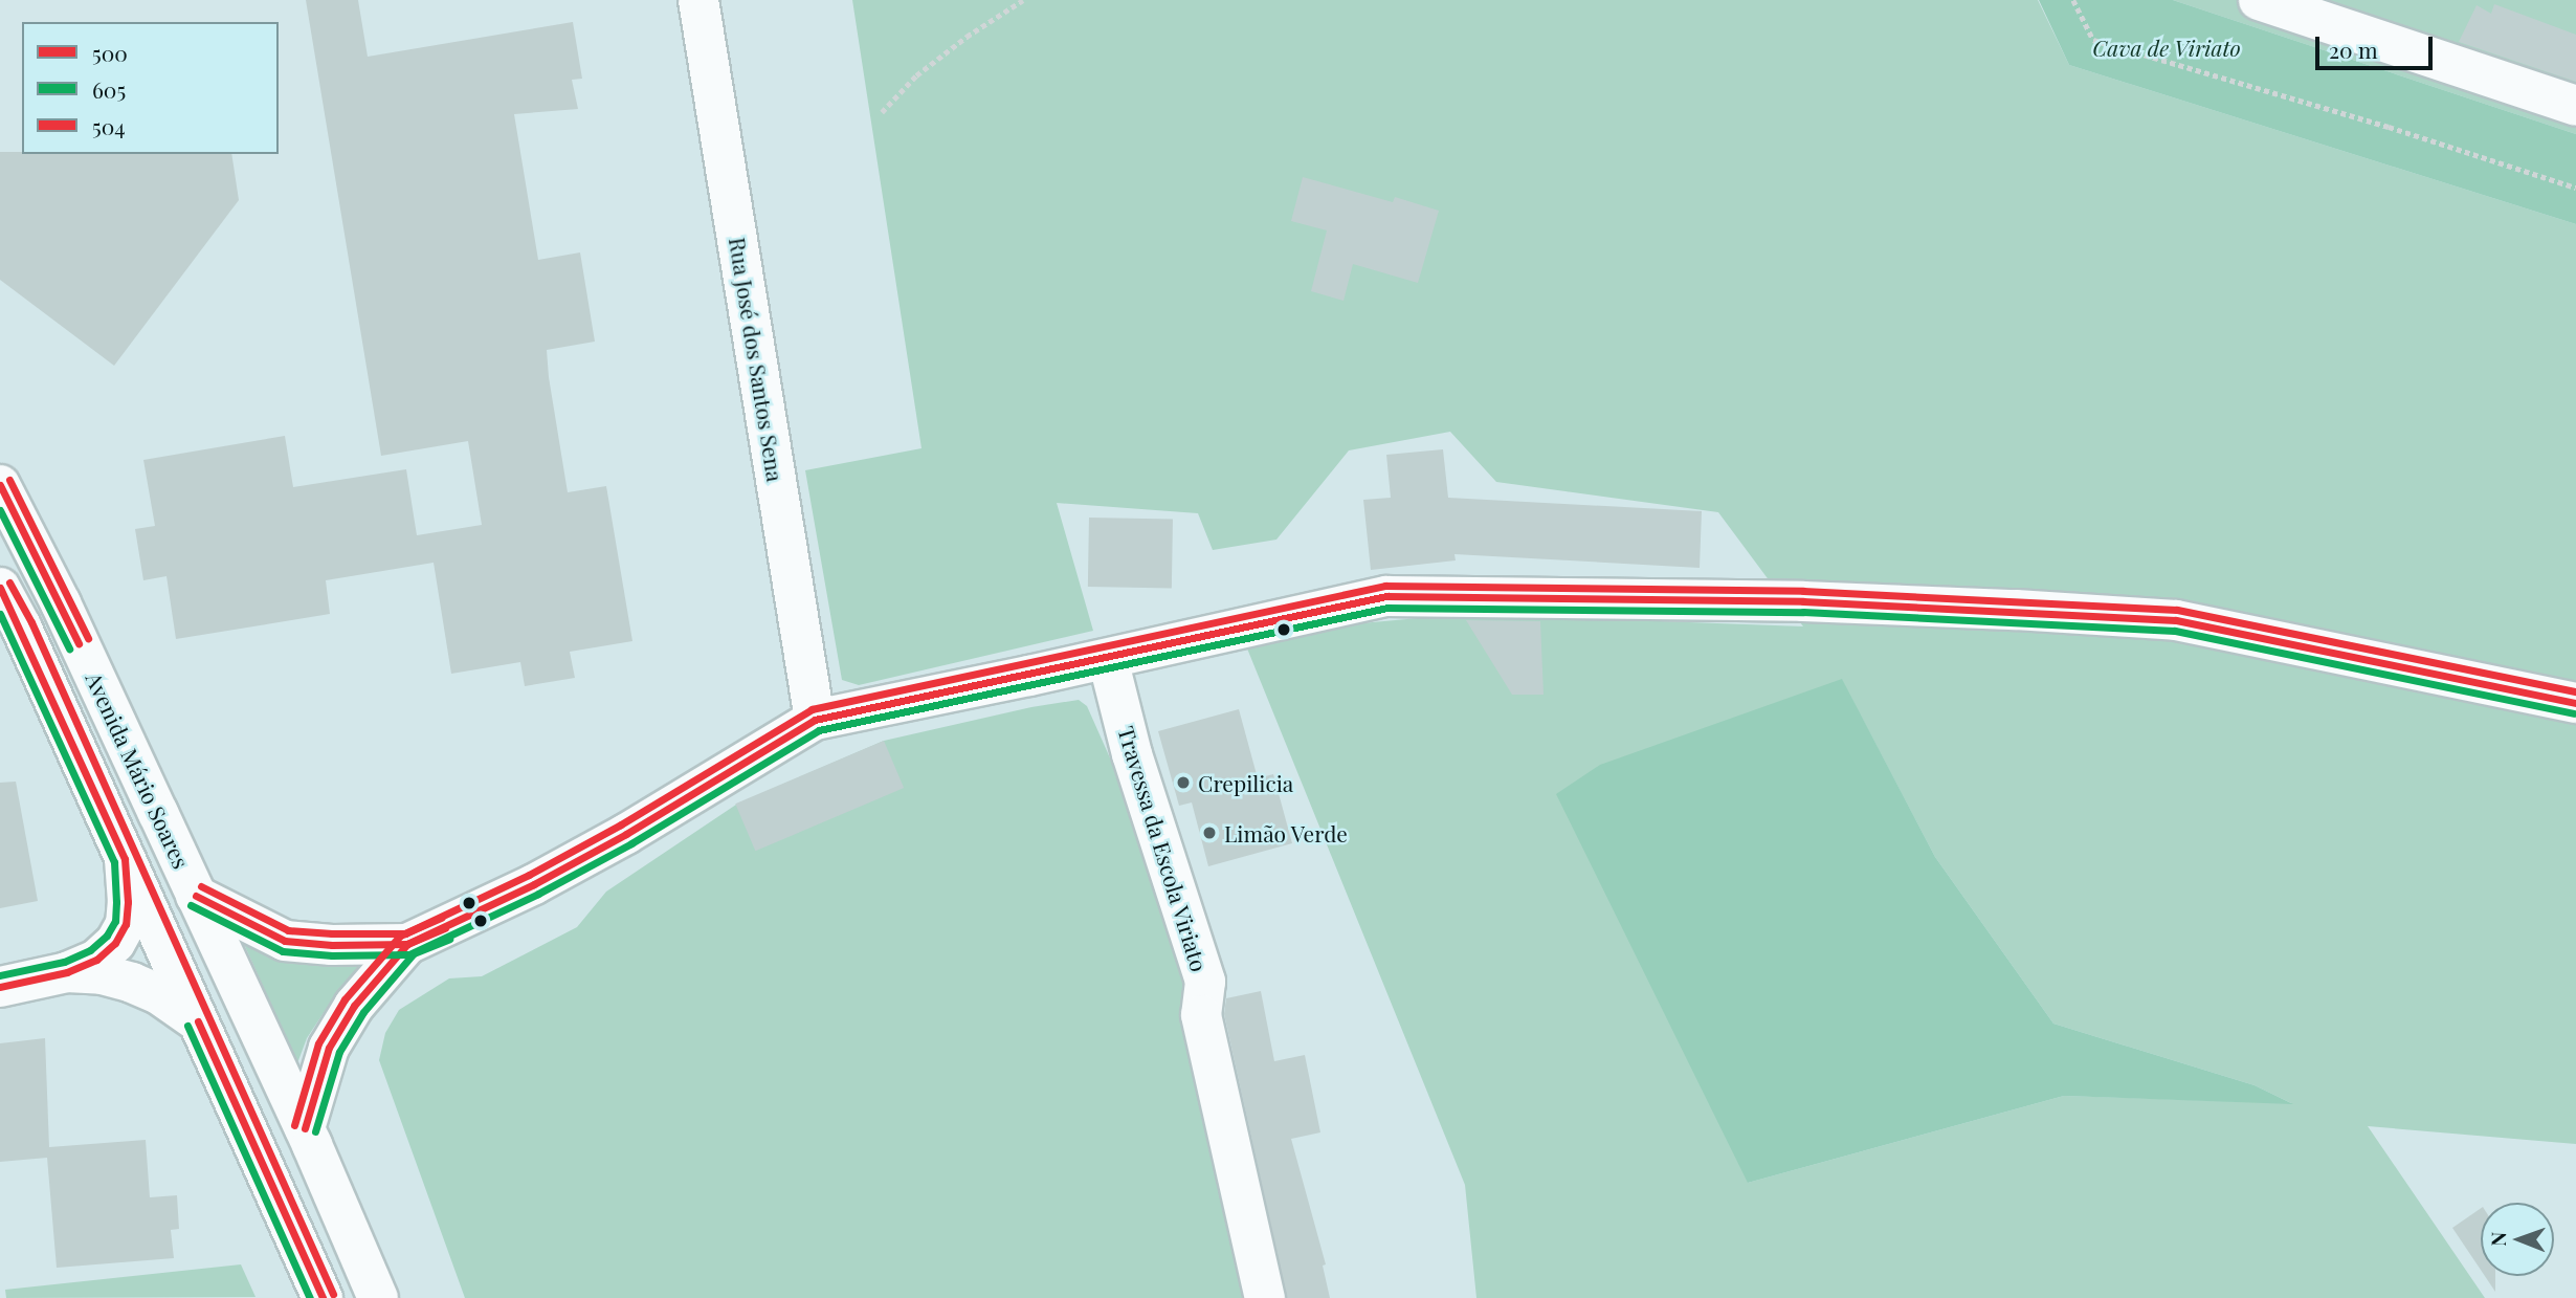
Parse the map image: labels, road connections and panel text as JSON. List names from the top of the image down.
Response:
{
  "streets": {
    "street": ["Rua José dos Santos Sena", "Avenida Mário Soares", "Travessa da Escola Viriato"]
  },
  "parks": ["Cava de Viriato"],
  "places": ["Crepilicia", "Limão Verde"],
  "lines": ["transit line 504", "transit line 500", "transit line 605"],
  "legend": ["500", "605", "504"],
  "scale_bar": "20 m",
  "north": "left"
}
